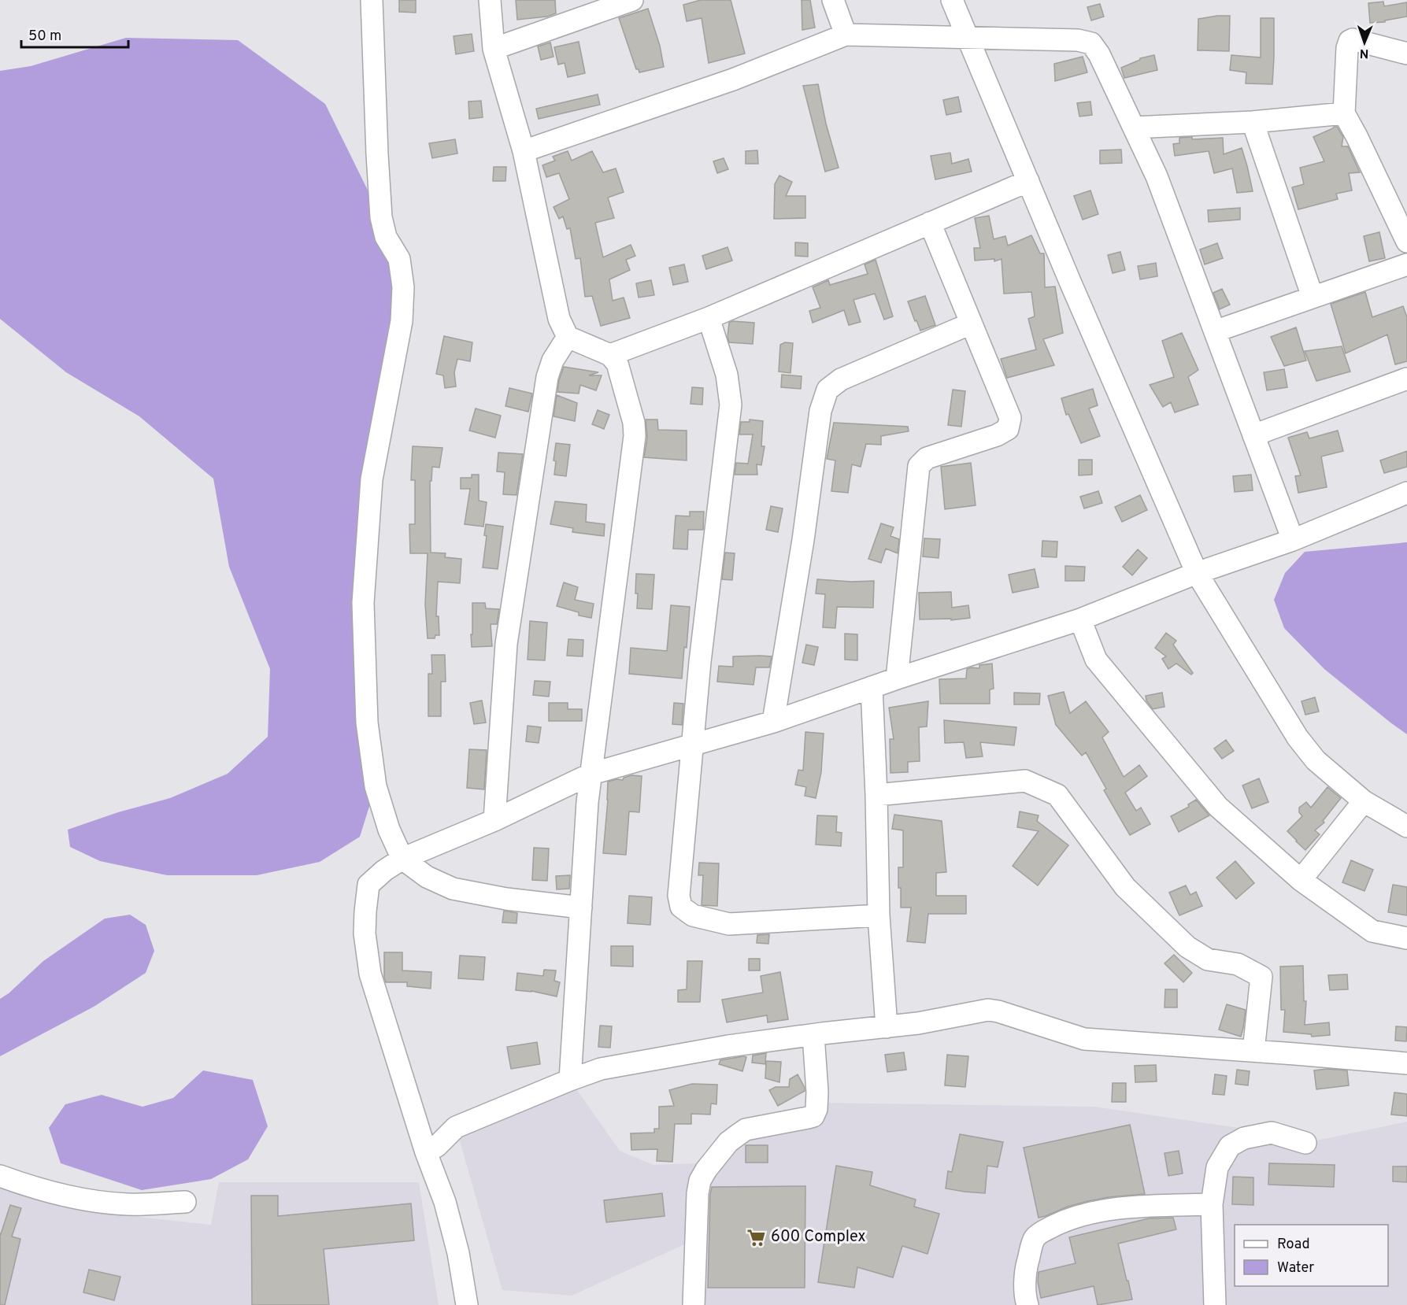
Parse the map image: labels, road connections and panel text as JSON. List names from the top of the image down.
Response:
{
  "places": {
    "supermarket": ["600 Complex"]
  },
  "legend": ["Road", "Water"],
  "scale_bar": "50 m",
  "north": "bottom"
}
